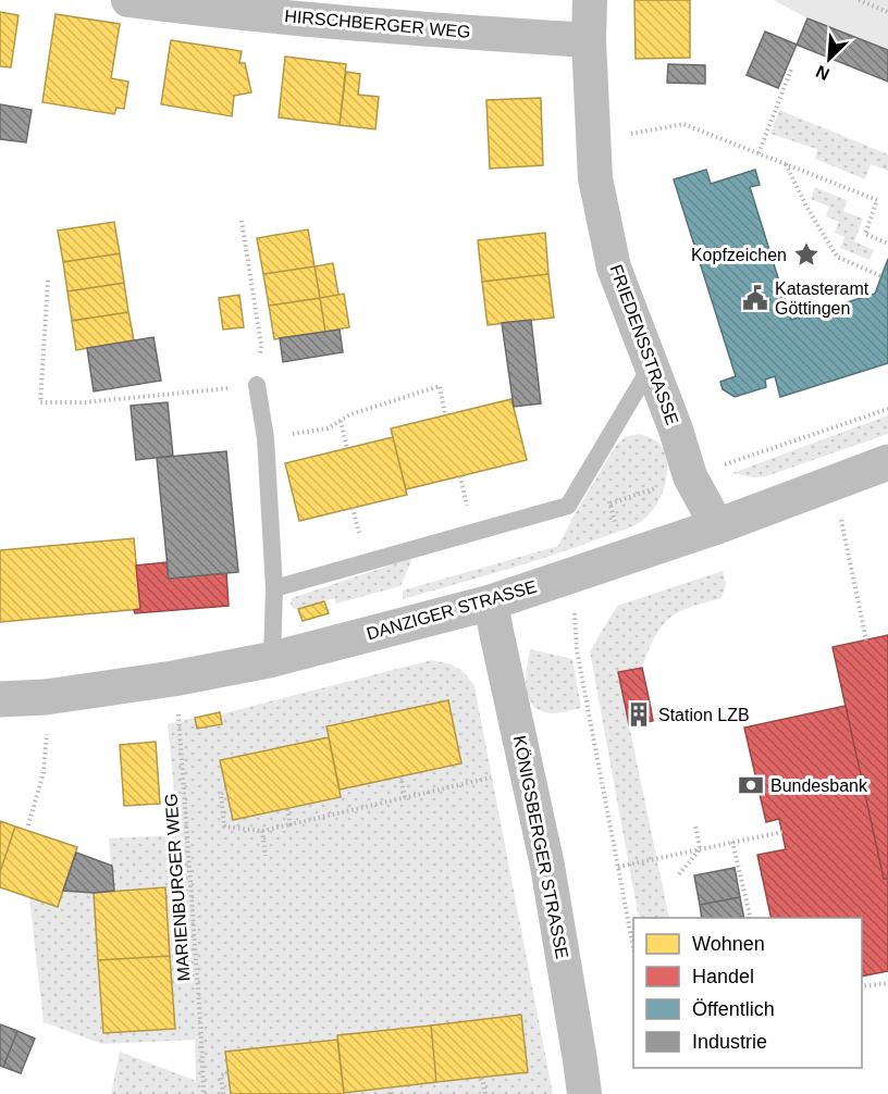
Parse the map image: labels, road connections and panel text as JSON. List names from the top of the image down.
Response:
{
  "streets": {
    "street": [
      "HIRSCHBERGER WEG",
      "FRIEDENSSTRASSE",
      "DANZIGER STRASSE",
      "KÖNIGSBERGER STRASSE"
    ],
    "path": ["MARIENBURGER WEG"]
  },
  "crossings": [
    ["HIRSCHBERGER WEG", "FRIEDENSSTRASSE"],
    ["FRIEDENSSTRASSE", "DANZIGER STRASSE"],
    ["DANZIGER STRASSE", "KÖNIGSBERGER STRASSE"],
    ["DANZIGER STRASSE", "MARIENBURGER WEG"]
  ],
  "places": {
    "place": ["Kopfzeichen"],
    "public building": ["Katasteramt Göttingen"],
    "building": ["Station LZB"],
    "bank": ["Bundesbank"]
  },
  "legend": [
    "Wohnen",
    "Handel",
    "Öffentlich",
    "Industrie"
  ],
  "north": "bottom left"
}
